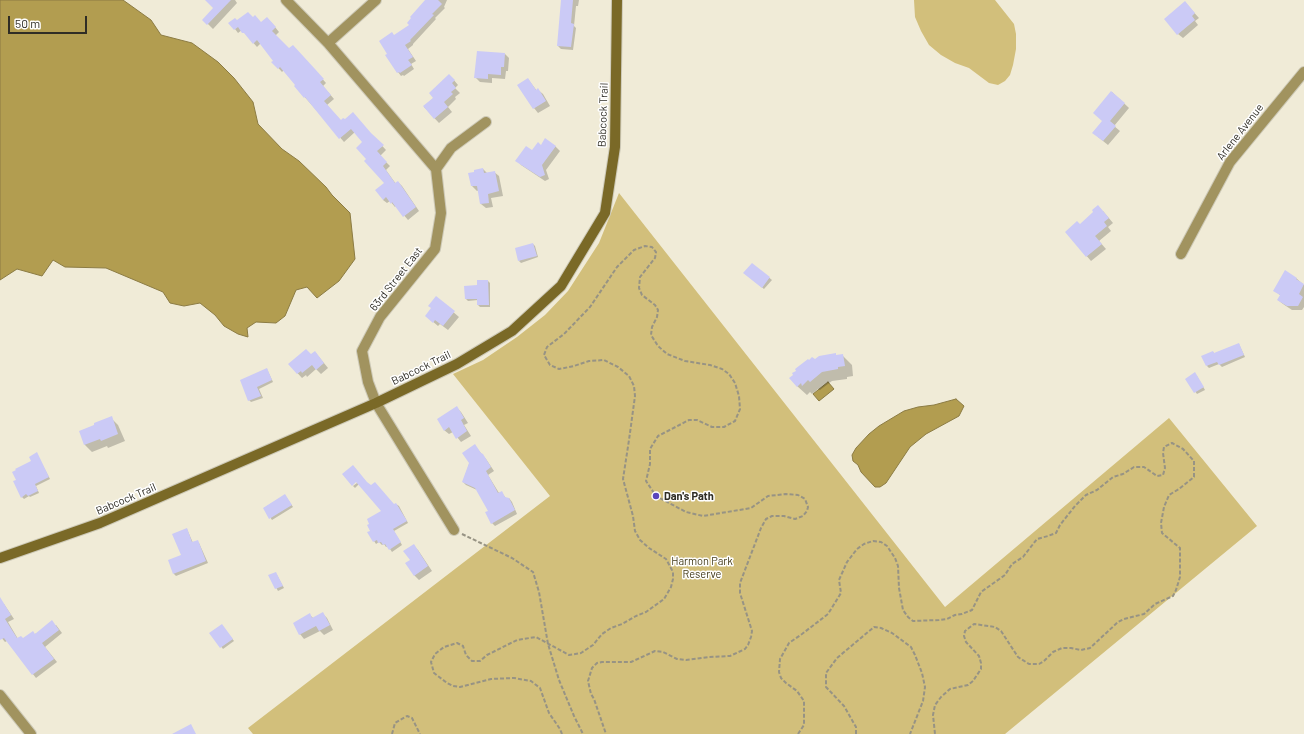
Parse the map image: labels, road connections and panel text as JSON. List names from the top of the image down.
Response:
{
  "streets": {
    "street": ["Babcock Trail", "Arlene Avenue", "63rd Street East"]
  },
  "crossings": [
    ["Babcock Trail", "63rd Street East"]
  ],
  "parks": ["Harmon Park Reserve"],
  "places": ["Dan's Path"],
  "scale_bar": "50 m"
}
